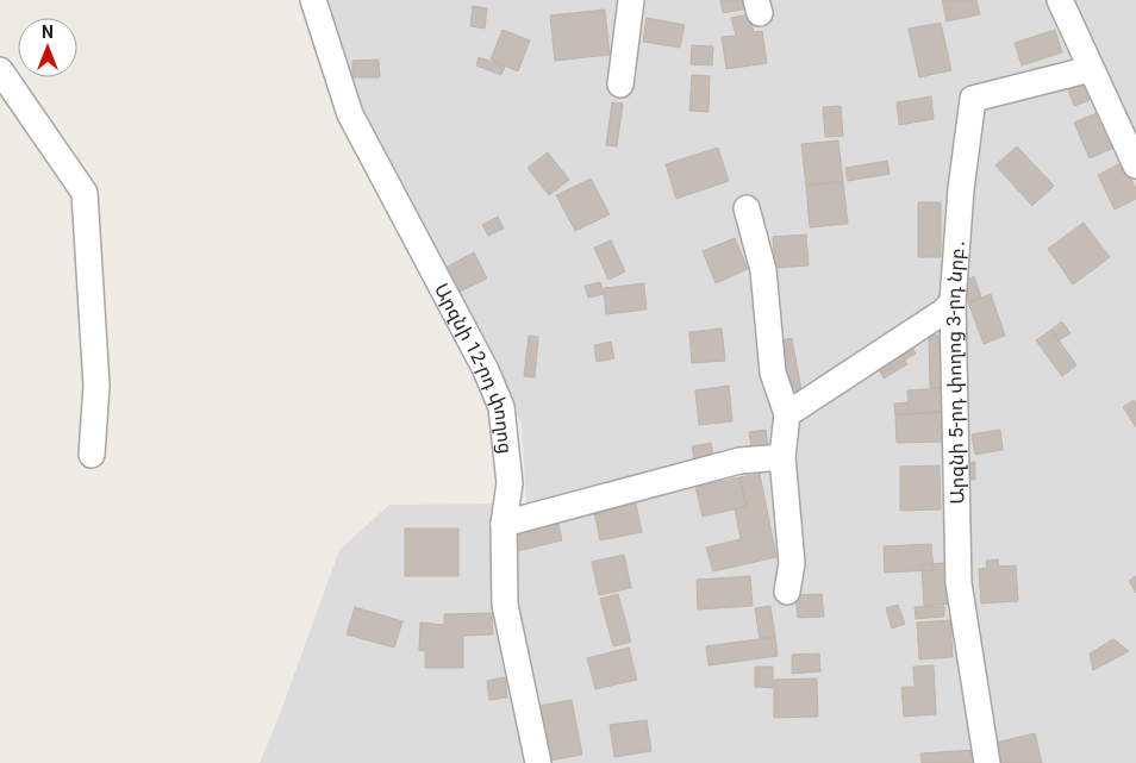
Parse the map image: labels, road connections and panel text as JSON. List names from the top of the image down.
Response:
{
  "streets": {
    "street": ["Արզնի 12-րդ փողոց", "Արզնի 5-րդ փողոց 3-րդ նրբ․"]
  },
  "north": "top"
}
